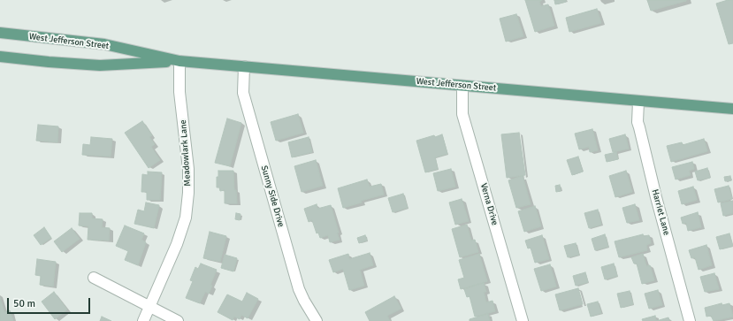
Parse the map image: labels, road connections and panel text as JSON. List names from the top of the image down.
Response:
{
  "streets": {
    "main road": ["West Jefferson Street"],
    "street": [
      "Meadowlark Lane",
      "Sunny Side Drive",
      "Verna Drive",
      "Harriet Lane"
    ]
  },
  "crossings": [
    ["West Jefferson Street", "Meadowlark Lane"],
    ["West Jefferson Street", "Sunny Side Drive"],
    ["West Jefferson Street", "Verna Drive"],
    ["West Jefferson Street", "Harriet Lane"]
  ],
  "scale_bar": "50 m"
}
